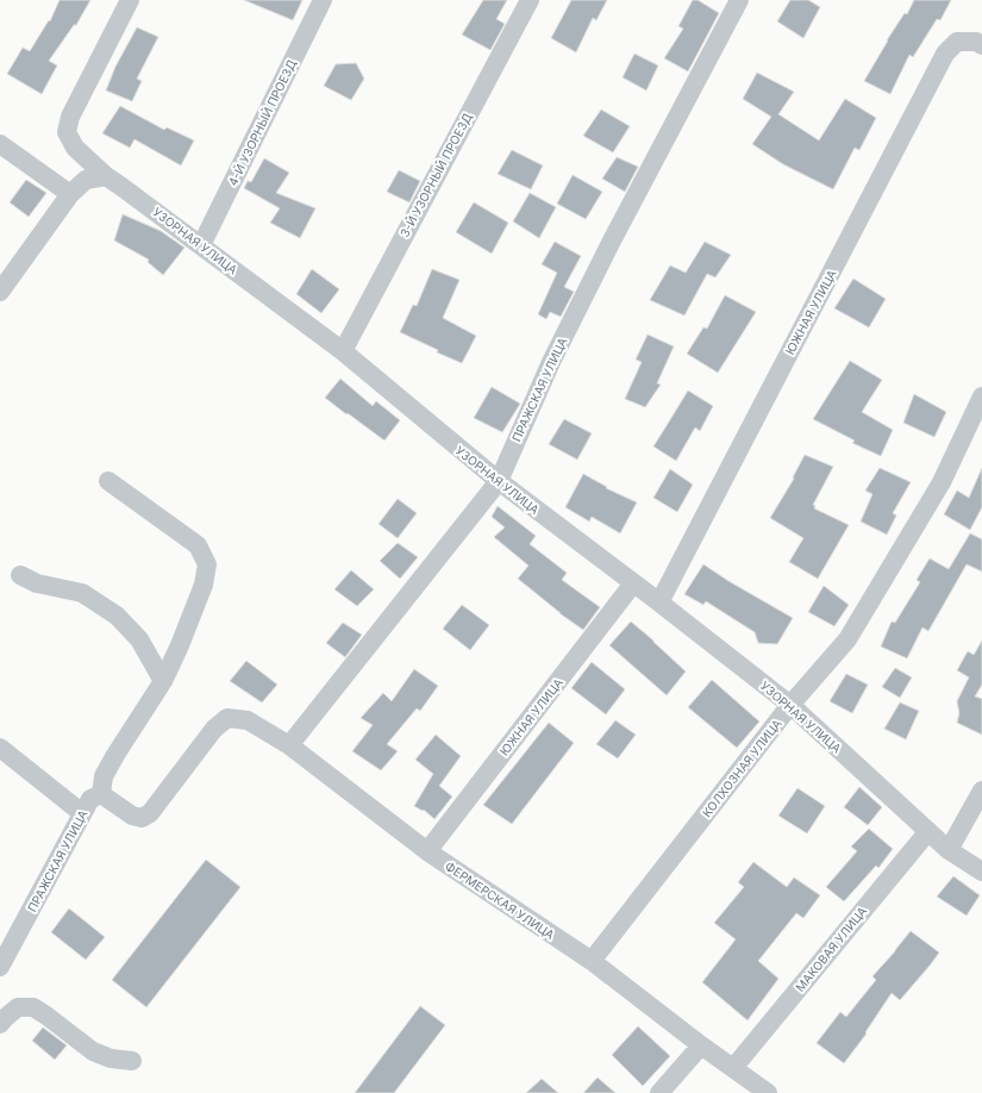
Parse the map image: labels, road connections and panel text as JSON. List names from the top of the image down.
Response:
{
  "streets": {
    "street": [
      "4-Й УЗОРНЫЙ ПРОЕЗД",
      "3-Й УЗОРНЫЙ ПРОЕЗД",
      "УЗОРНАЯ УЛИЦА",
      "ЮЖНАЯ УЛИЦА",
      "ПРАЖСКАЯ УЛИЦА",
      "КОЛХОЗНАЯ УЛИЦА",
      "ФЕРМЕРСКАЯ УЛИЦА",
      "МАКОВАЯ УЛИЦА"
    ]
  },
  "crossings": [
    ["4-Й УЗОРНЫЙ ПРОЕЗД", "УЗОРНАЯ УЛИЦА"],
    ["3-Й УЗОРНЫЙ ПРОЕЗД", "УЗОРНАЯ УЛИЦА"],
    ["УЗОРНАЯ УЛИЦА", "ЮЖНАЯ УЛИЦА"],
    ["УЗОРНАЯ УЛИЦА", "ПРАЖСКАЯ УЛИЦА"],
    ["УЗОРНАЯ УЛИЦА", "КОЛХОЗНАЯ УЛИЦА"],
    ["УЗОРНАЯ УЛИЦА", "МАКОВАЯ УЛИЦА"],
    ["ЮЖНАЯ УЛИЦА", "ФЕРМЕРСКАЯ УЛИЦА"],
    ["ПРАЖСКАЯ УЛИЦА", "ФЕРМЕРСКАЯ УЛИЦА"],
    ["КОЛХОЗНАЯ УЛИЦА", "ФЕРМЕРСКАЯ УЛИЦА"],
    ["ФЕРМЕРСКАЯ УЛИЦА", "МАКОВАЯ УЛИЦА"]
  ]
}
